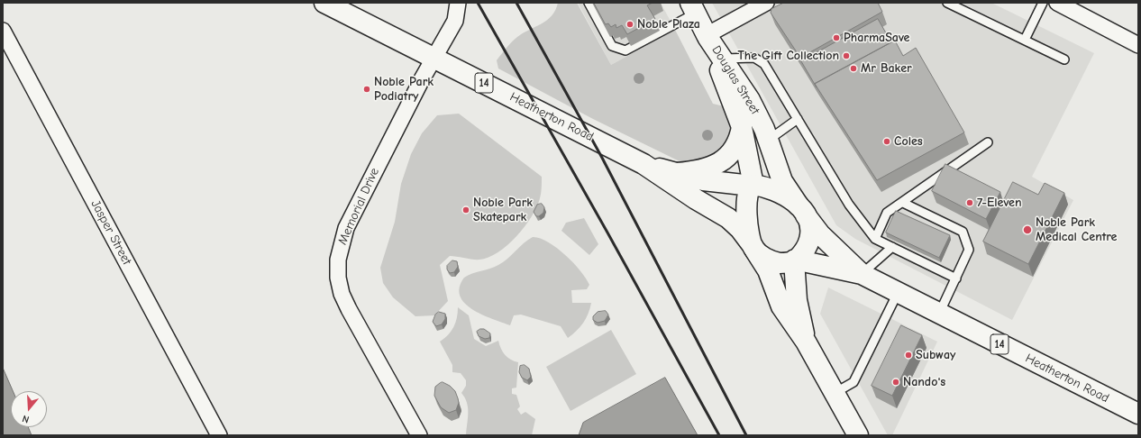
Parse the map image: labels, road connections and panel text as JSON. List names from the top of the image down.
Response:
{
  "streets": {
    "main road": ["Douglas Street", "14", "Heatherton Road"],
    "street": ["Memorial Drive", "Jasper Street"]
  },
  "crossings": [
    ["Douglas Street", "14"],
    ["Douglas Street", "Heatherton Road"],
    ["14", "Heatherton Road"],
    ["Heatherton Road", "Memorial Drive"]
  ],
  "places": [
    "Noble Plaza",
    "PharmaSave",
    "The Gift Collection",
    "Mr Baker",
    "Noble Park Podiatry",
    "Coles",
    "7-Eleven",
    "Noble Park Skatepark",
    "Noble Park Medical Centre",
    "Subway",
    "Nando's"
  ],
  "north": "bottom"
}
